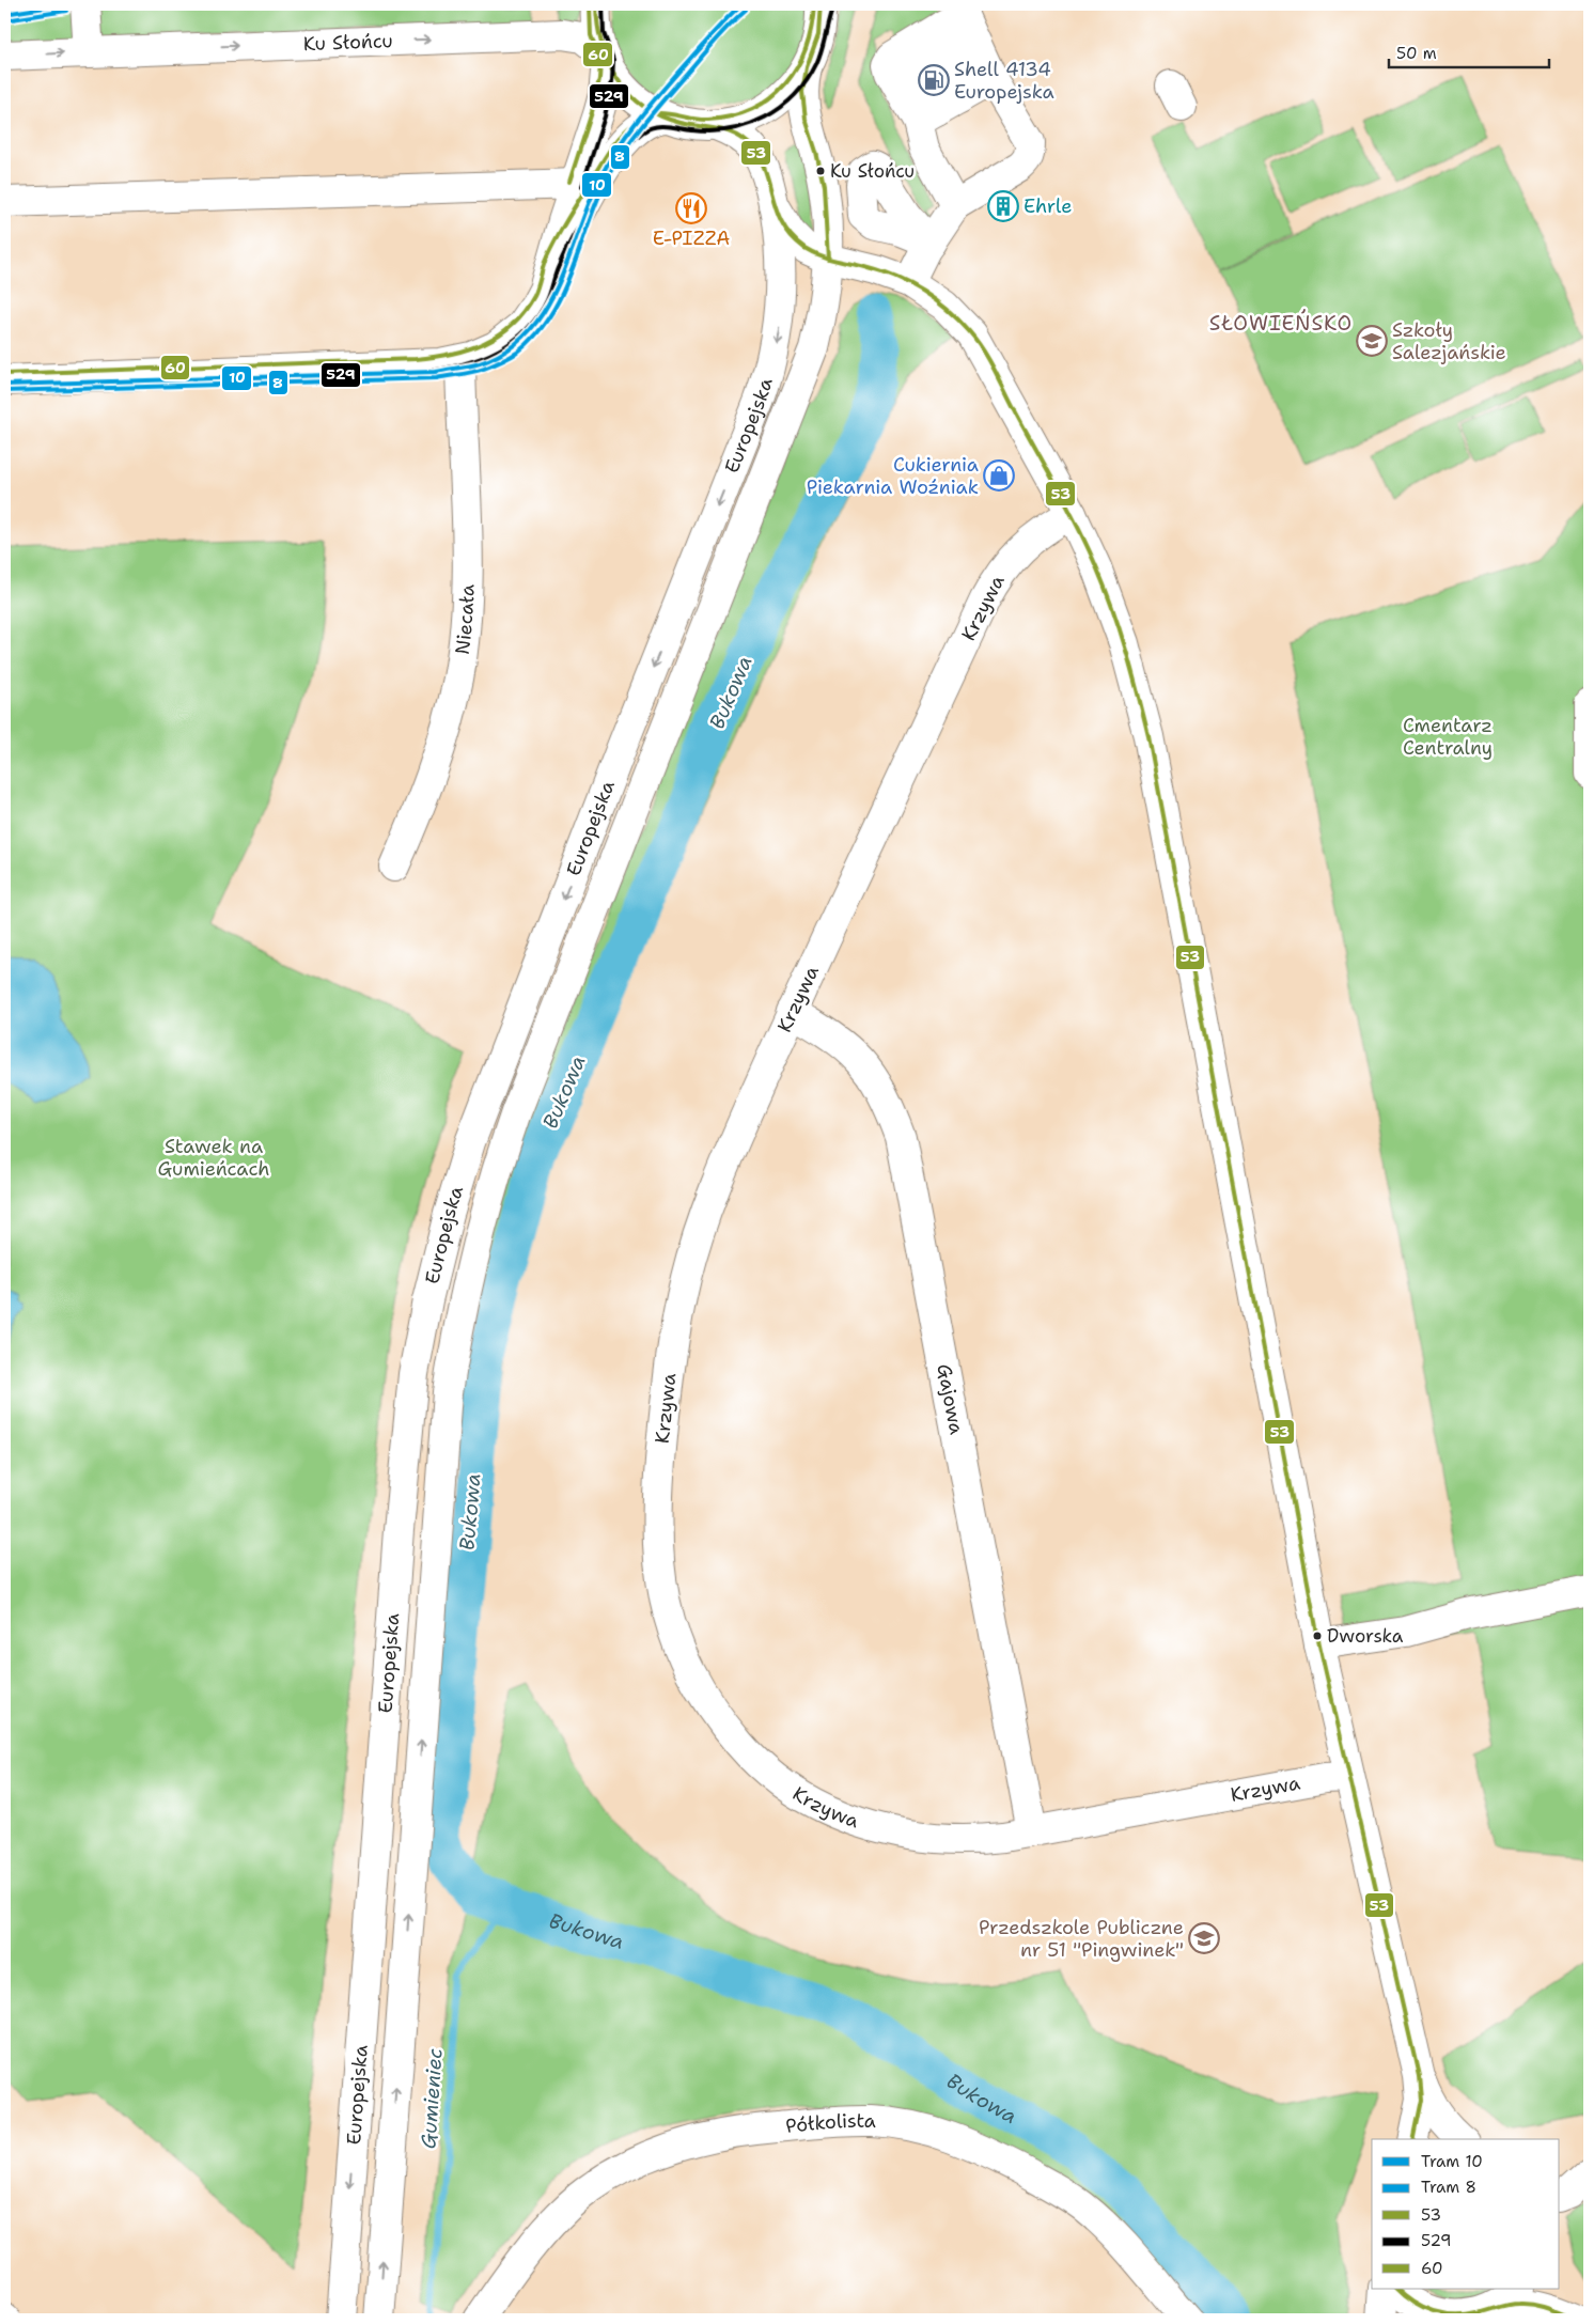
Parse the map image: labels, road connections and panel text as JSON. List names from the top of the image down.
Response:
{
  "streets": {
    "street": [
      "Ku Słońcu",
      "Europejska",
      "Krzywa",
      "Niecała",
      "Gajowa",
      "Półkolista"
    ]
  },
  "crossings": [
    ["Krzywa", "Gajowa"]
  ],
  "districts": ["SŁOWIEŃSKO"],
  "water": ["Bukowa", "Gumieniec"],
  "parks": ["Cmentarz Centralny", "Stawek na Gumieńcach"],
  "places": {
    "fuel station": ["Shell 4134 Europejska"],
    "other": ["Ku Słońcu", "Dworska"],
    "building": ["Ehrle"],
    "restaurant": ["E-PIZZA"],
    "school or university": ["Szkoły Salezjańskie", "Przedszkole Publiczne nr 51 \"Pingwinek\""],
    "shop": ["Cukiernia Piekarnia Woźniak"]
  },
  "lines": [
    "tram line 10",
    "transit line 53",
    "transit line 529",
    "transit line 60",
    "tram line 8"
  ],
  "legend": [
    "Tram 10",
    "Tram 8",
    "53",
    "529",
    "60"
  ],
  "scale_bar": "50 m"
}
